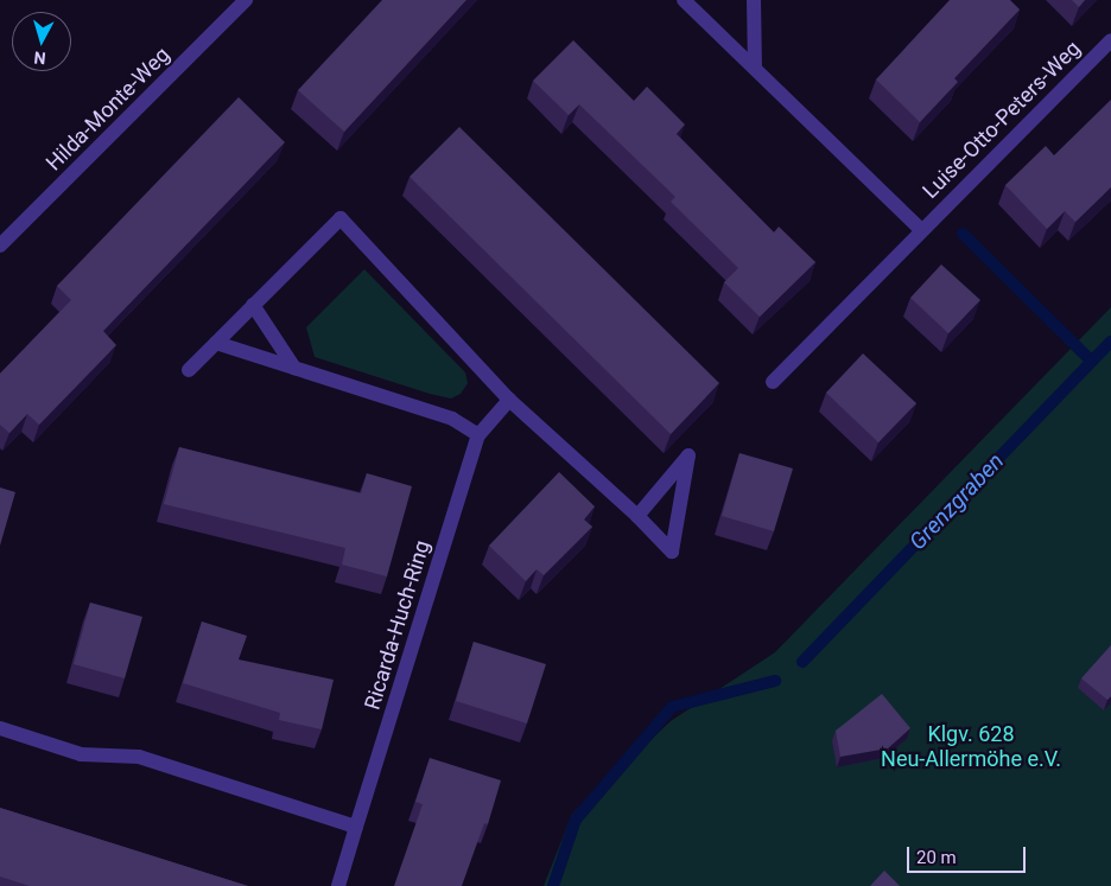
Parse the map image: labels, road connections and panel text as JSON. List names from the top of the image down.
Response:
{
  "streets": {
    "street": ["Hilda-Monte-Weg", "Luise-Otto-Peters-Weg", "Ricarda-Huch-Ring"]
  },
  "water": ["Grenzgraben"],
  "parks": ["Klgv. 628 Neu-Allermöhe e.V."],
  "scale_bar": "20 m",
  "north": "bottom"
}
